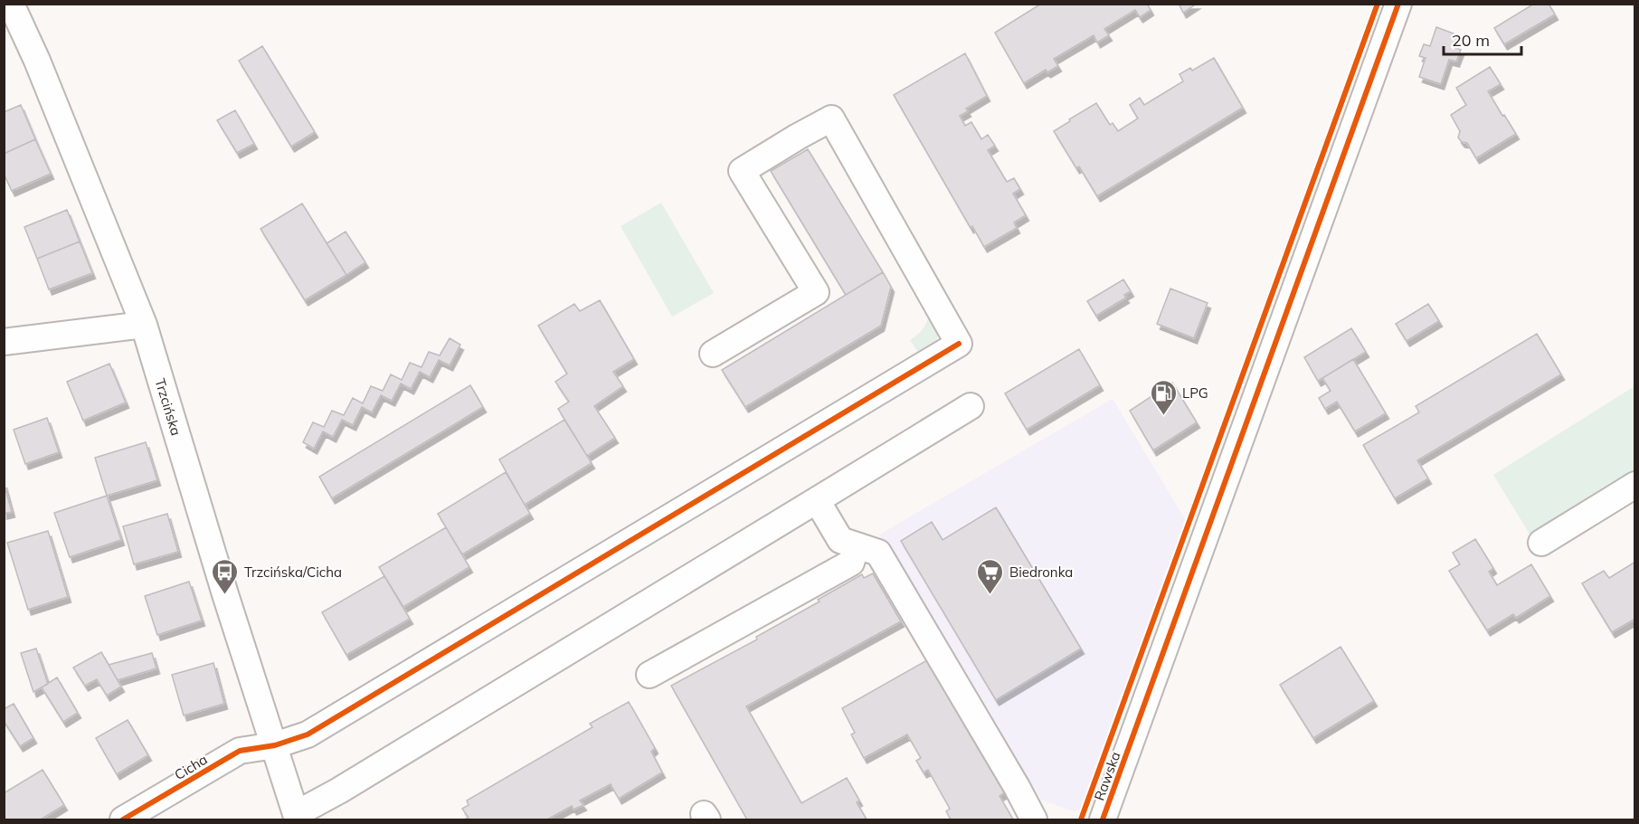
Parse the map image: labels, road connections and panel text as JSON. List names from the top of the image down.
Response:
{
  "streets": {
    "street": ["Trzcińska", "Cicha", "Rawska"]
  },
  "crossings": [
    ["Trzcińska", "Cicha"]
  ],
  "places": {
    "fuel station": ["LPG"],
    "bus stop": ["Trzcińska/Cicha"],
    "supermarket": ["Biedronka"]
  },
  "scale_bar": "20 m"
}
